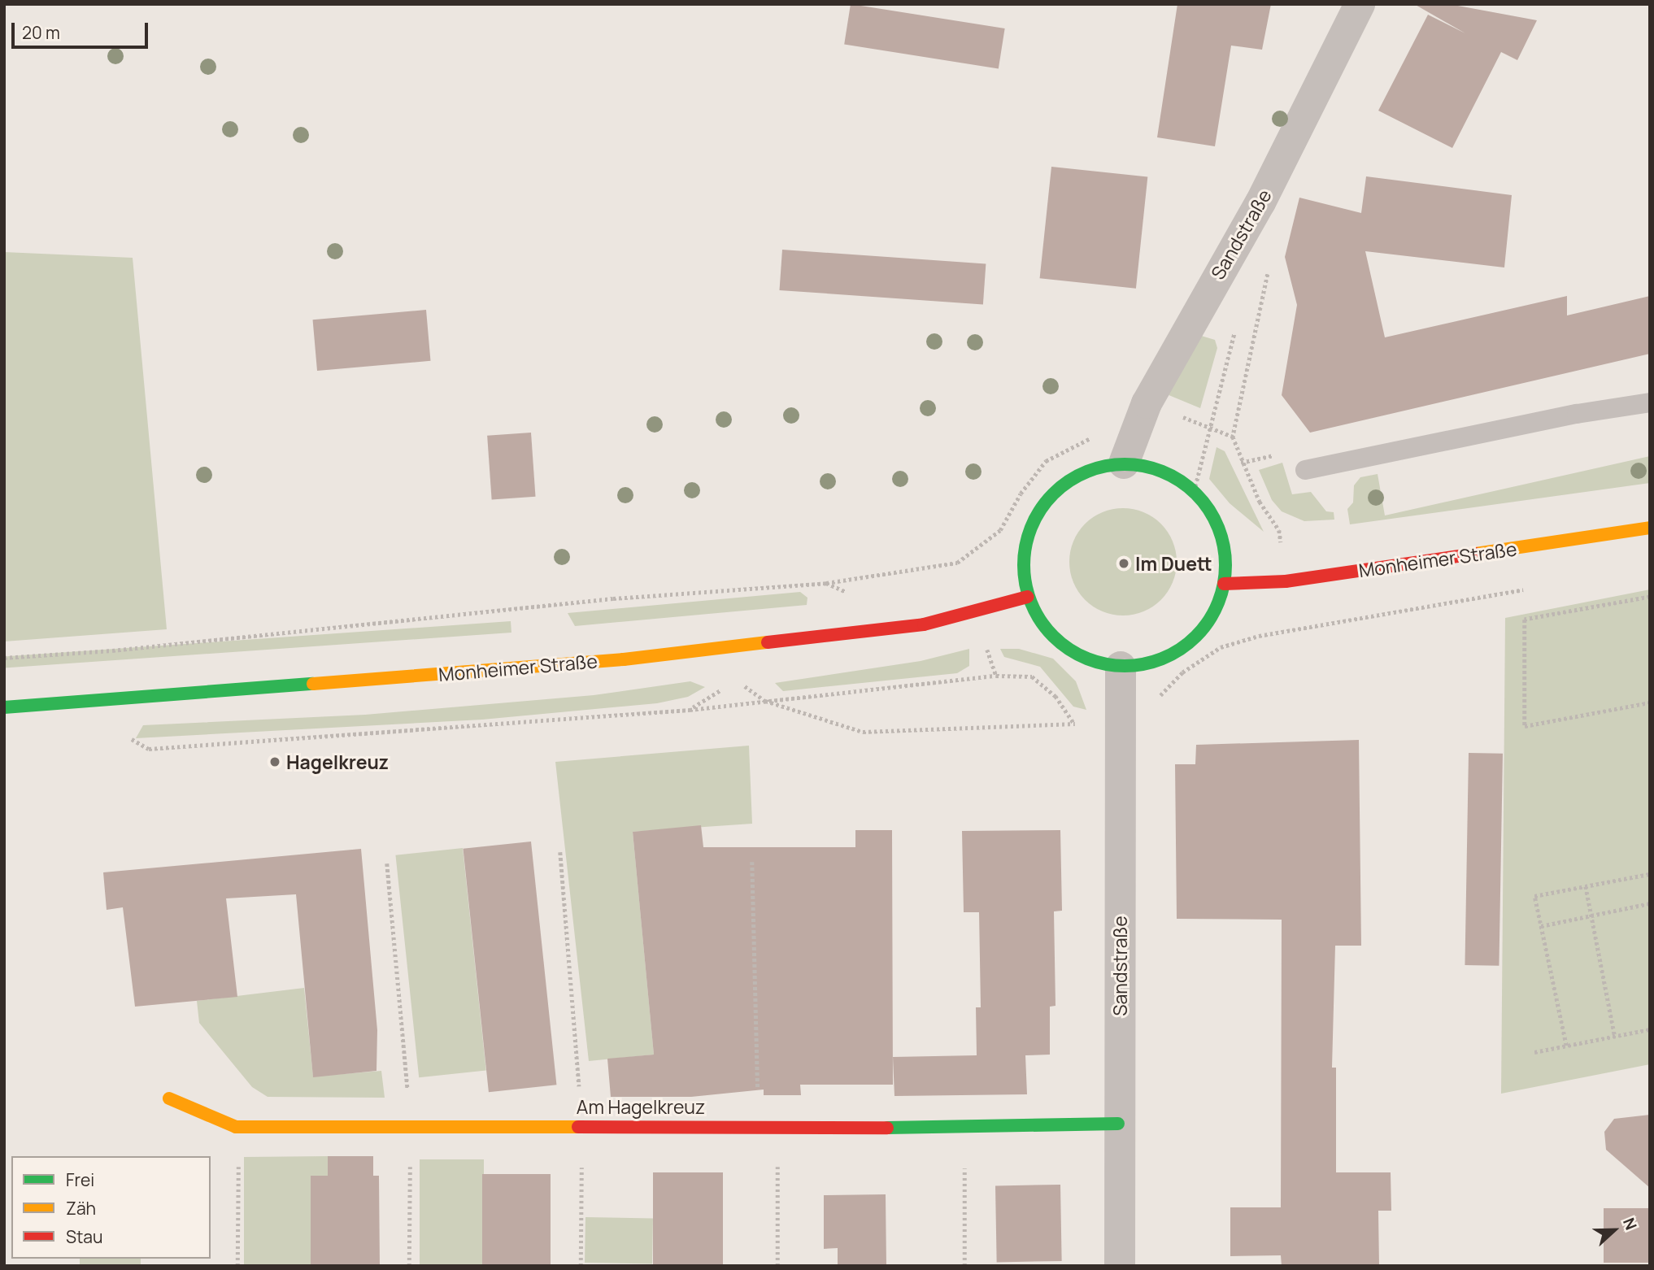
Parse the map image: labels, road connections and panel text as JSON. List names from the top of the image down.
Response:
{
  "streets": {
    "street": ["Sandstraße", "Monheimer Straße", "Am Hagelkreuz"]
  },
  "crossings": [
    ["Sandstraße", "Monheimer Straße"],
    ["Sandstraße", "Am Hagelkreuz"]
  ],
  "places": ["Im Duett", "Hagelkreuz"],
  "legend": ["Frei", "Zäh", "Stau"],
  "scale_bar": "20 m",
  "north": "right"
}
